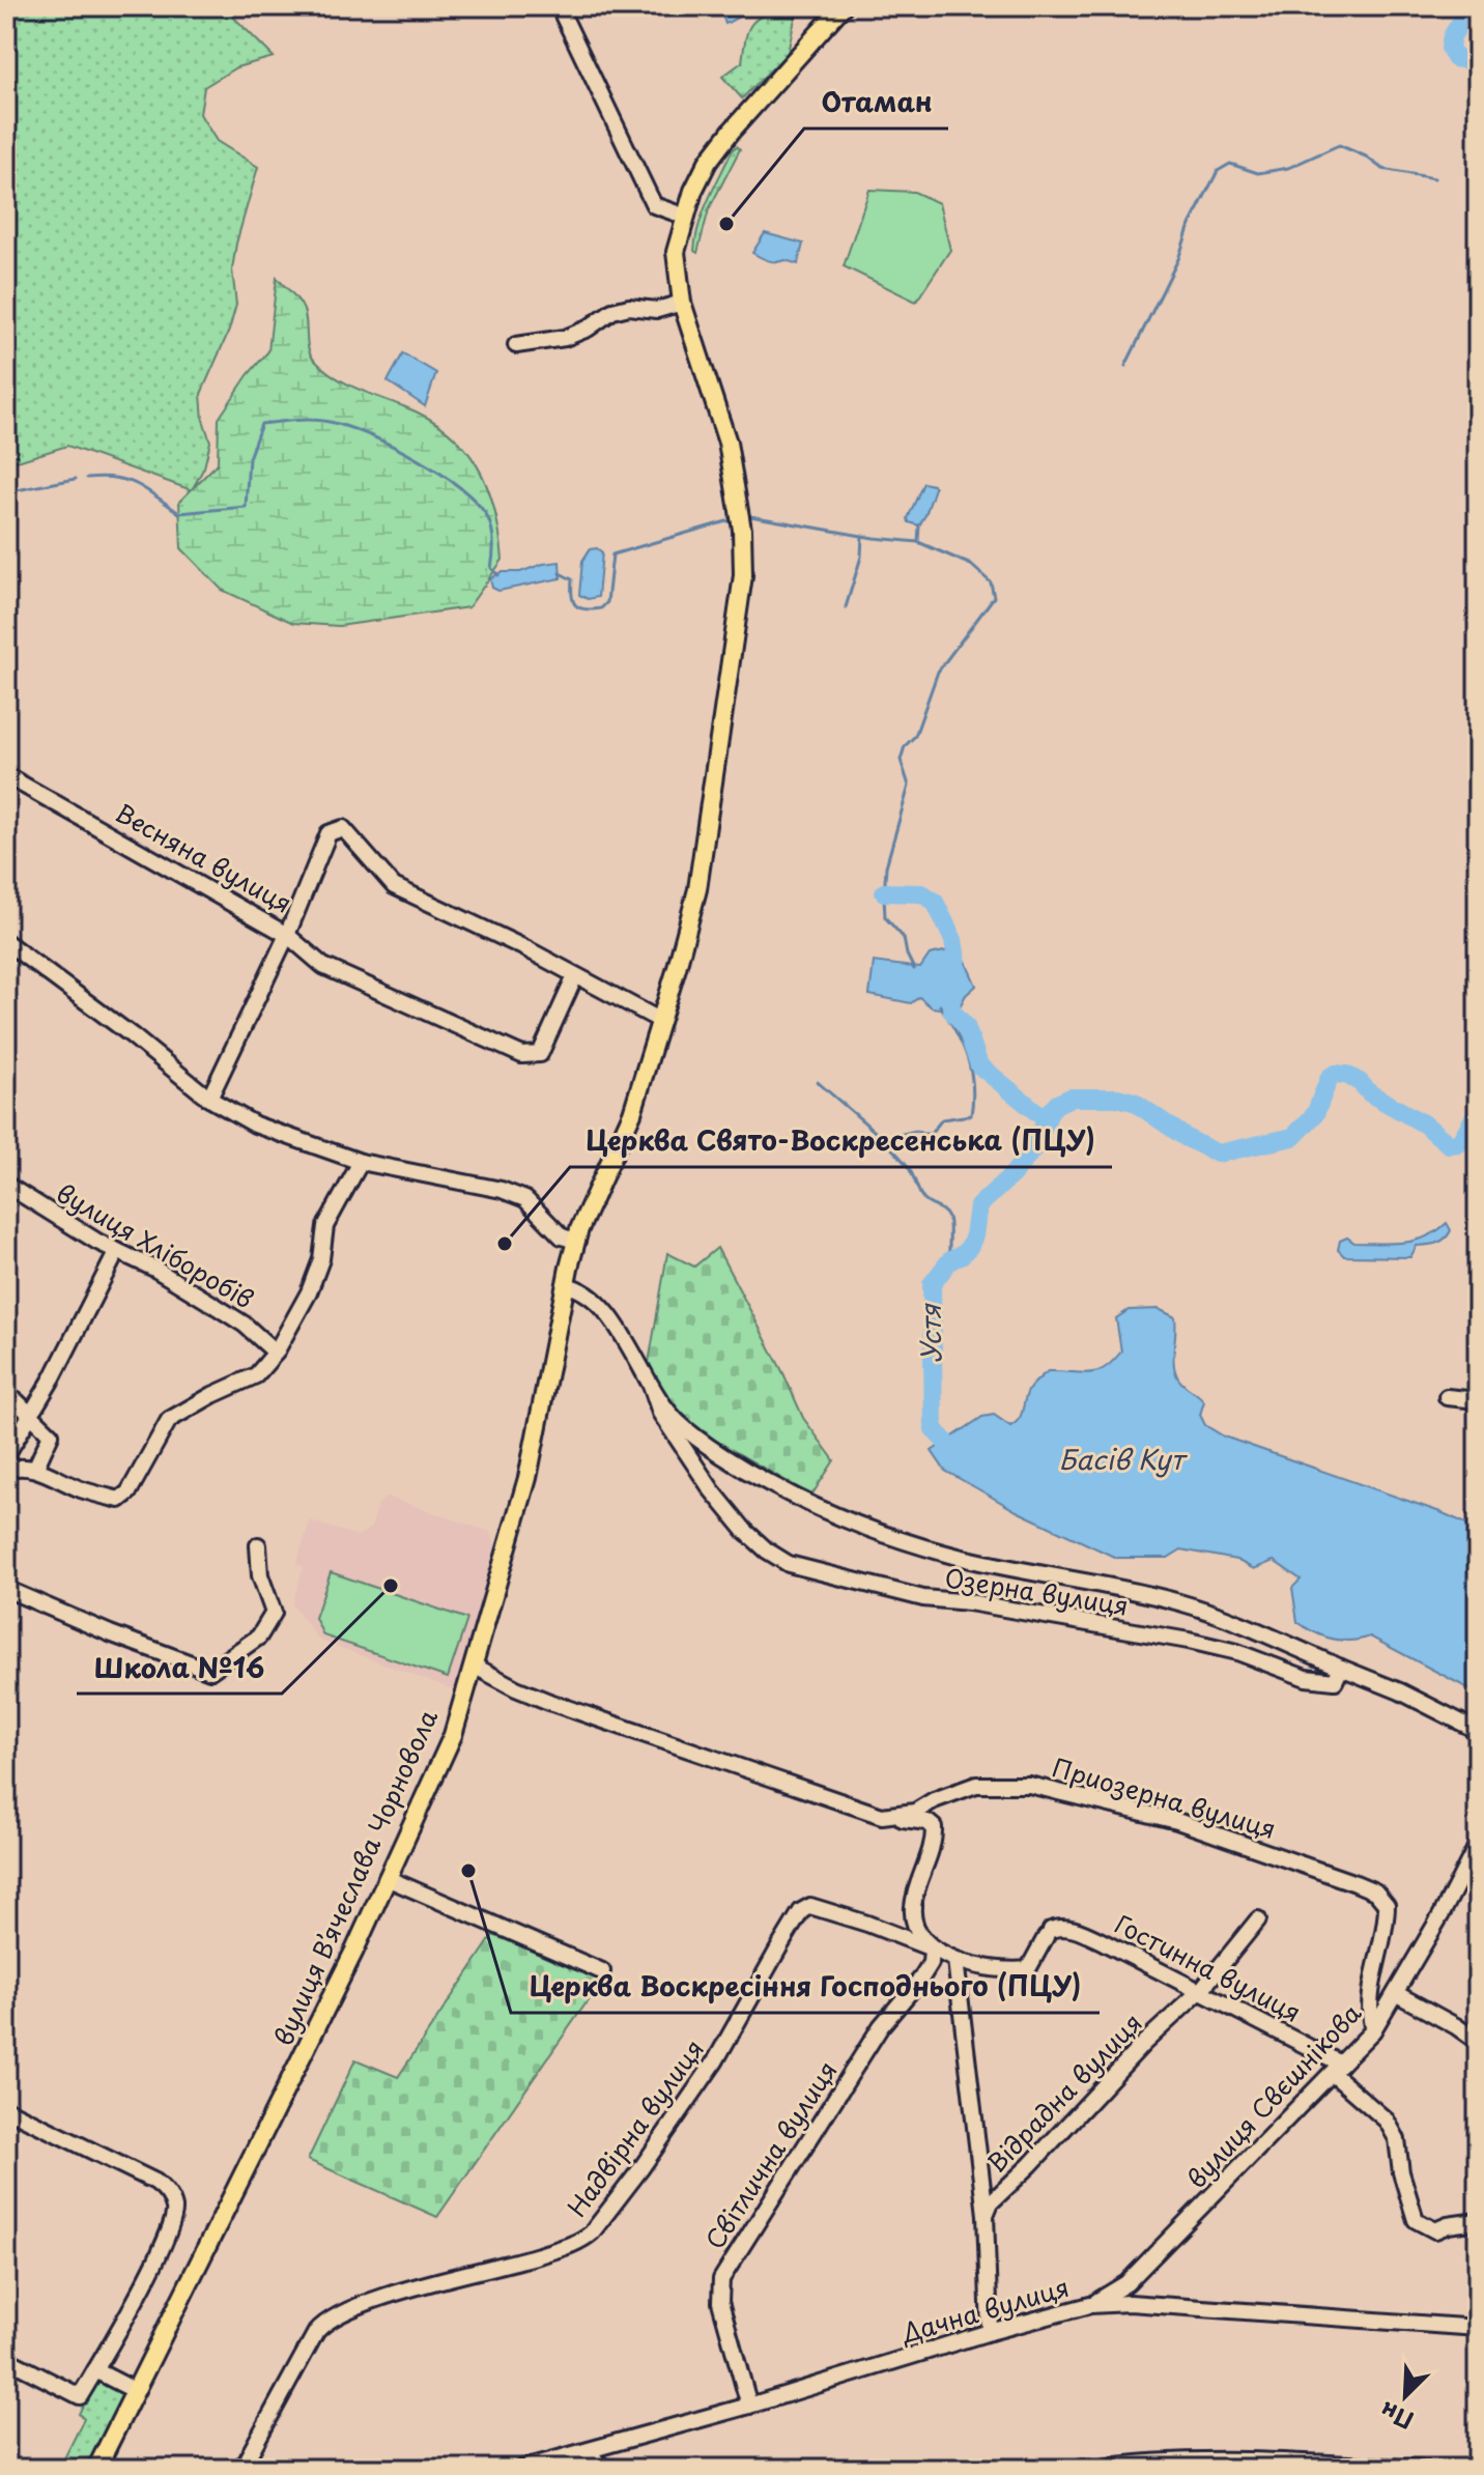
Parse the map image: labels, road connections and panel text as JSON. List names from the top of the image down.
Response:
{
  "streets": {
    "main road": ["вулиця Вʼячеслава Чорновола"],
    "street": [
      "Весняна вулиця",
      "вулиця Хліборобів",
      "Озерна вулиця",
      "Приозерна вулиця",
      "Гостинна вулиця",
      "Відрадна вулиця",
      "вулиця Свєшнікова",
      "Надвірна вулиця",
      "Світлична вулиця",
      "Дачна вулиця"
    ]
  },
  "crossings": [
    ["Весняна вулиця", "вулиця Вʼячеслава Чорновола"],
    ["Приозерна вулиця", "вулиця Свєшнікова"],
    ["Гостинна вулиця", "Відрадна вулиця"],
    ["Гостинна вулиця", "вулиця Свєшнікова"],
    ["Гостинна вулиця", "Надвірна вулиця"],
    ["Гостинна вулиця", "Світлична вулиця"],
    ["вулиця Свєшнікова", "Дачна вулиця"],
    ["Надвірна вулиця", "Світлична вулиця"],
    ["Світлична вулиця", "Дачна вулиця"]
  ],
  "water": ["Устя", "Басів Кут"],
  "places": [
    "Отаман",
    "Церква Свято-Воскресенська (ПЦУ)",
    "Школа №16",
    "Церква Воскресіння Господнього (ПЦУ)"
  ],
  "north": "bottom left"
}
